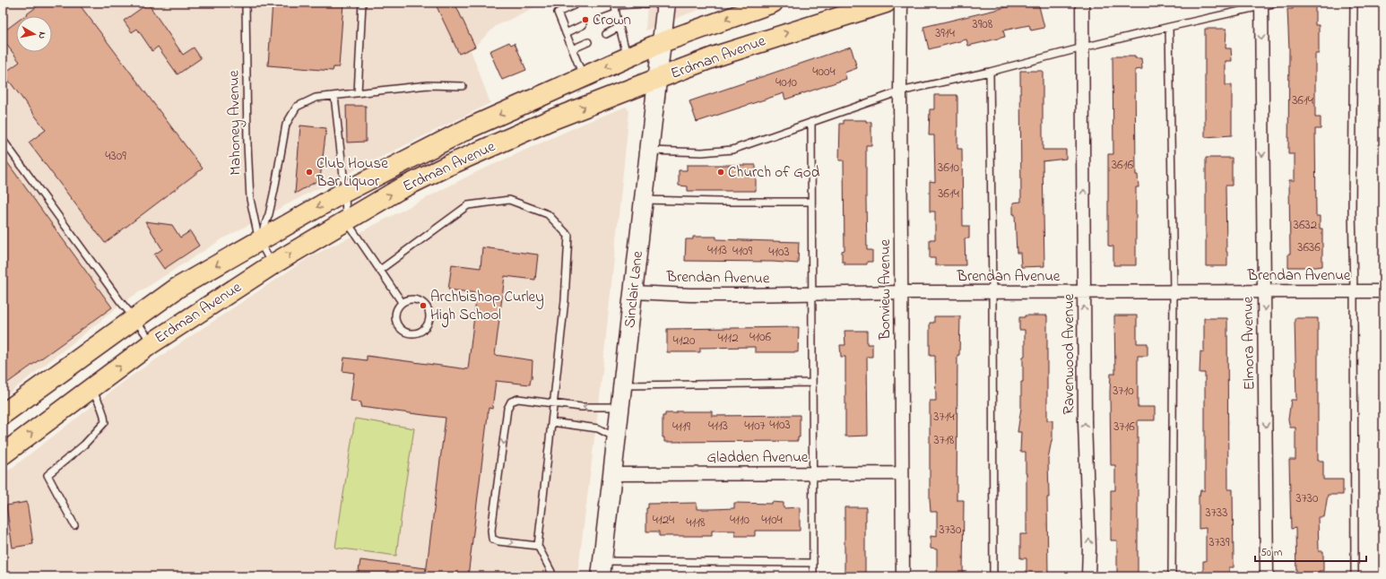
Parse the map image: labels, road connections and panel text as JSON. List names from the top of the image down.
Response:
{
  "streets": {
    "main road": ["Erdman Avenue", "Sinclair Lane"],
    "street": [
      "Brendan Avenue",
      "Bonview Avenue",
      "Elmora Avenue",
      "Ravenwood Avenue",
      "Gladden Avenue"
    ],
    "lane": ["Mahoney Avenue"]
  },
  "crossings": [
    ["Erdman Avenue", "Mahoney Avenue"],
    ["Erdman Avenue", "Sinclair Lane"],
    ["Brendan Avenue", "Sinclair Lane"],
    ["Brendan Avenue", "Bonview Avenue"],
    ["Brendan Avenue", "Elmora Avenue"],
    ["Brendan Avenue", "Ravenwood Avenue"],
    ["Sinclair Lane", "Gladden Avenue"],
    ["Bonview Avenue", "Gladden Avenue"]
  ],
  "one_way": ["Elmora Avenue", "Ravenwood Avenue"],
  "places": [
    "Crown",
    "Club House Bar Liquor",
    "Church of God",
    "Archbishop Curley High School"
  ],
  "house_numbers": [
    "3908",
    "3914",
    "4004",
    "4010",
    "3614",
    "4309",
    "3616",
    "3610",
    "3614",
    "3632",
    "3636",
    "4113",
    "4109",
    "4103",
    "4106",
    "4112",
    "4120",
    "3710",
    "3714",
    "4103",
    "4113",
    "4107",
    "4119",
    "3716",
    "3718",
    "3730",
    "3733",
    "4124",
    "4110",
    "4104",
    "4118",
    "3730",
    "3739"
  ],
  "scale_bar": "50 m",
  "north": "right"
}
